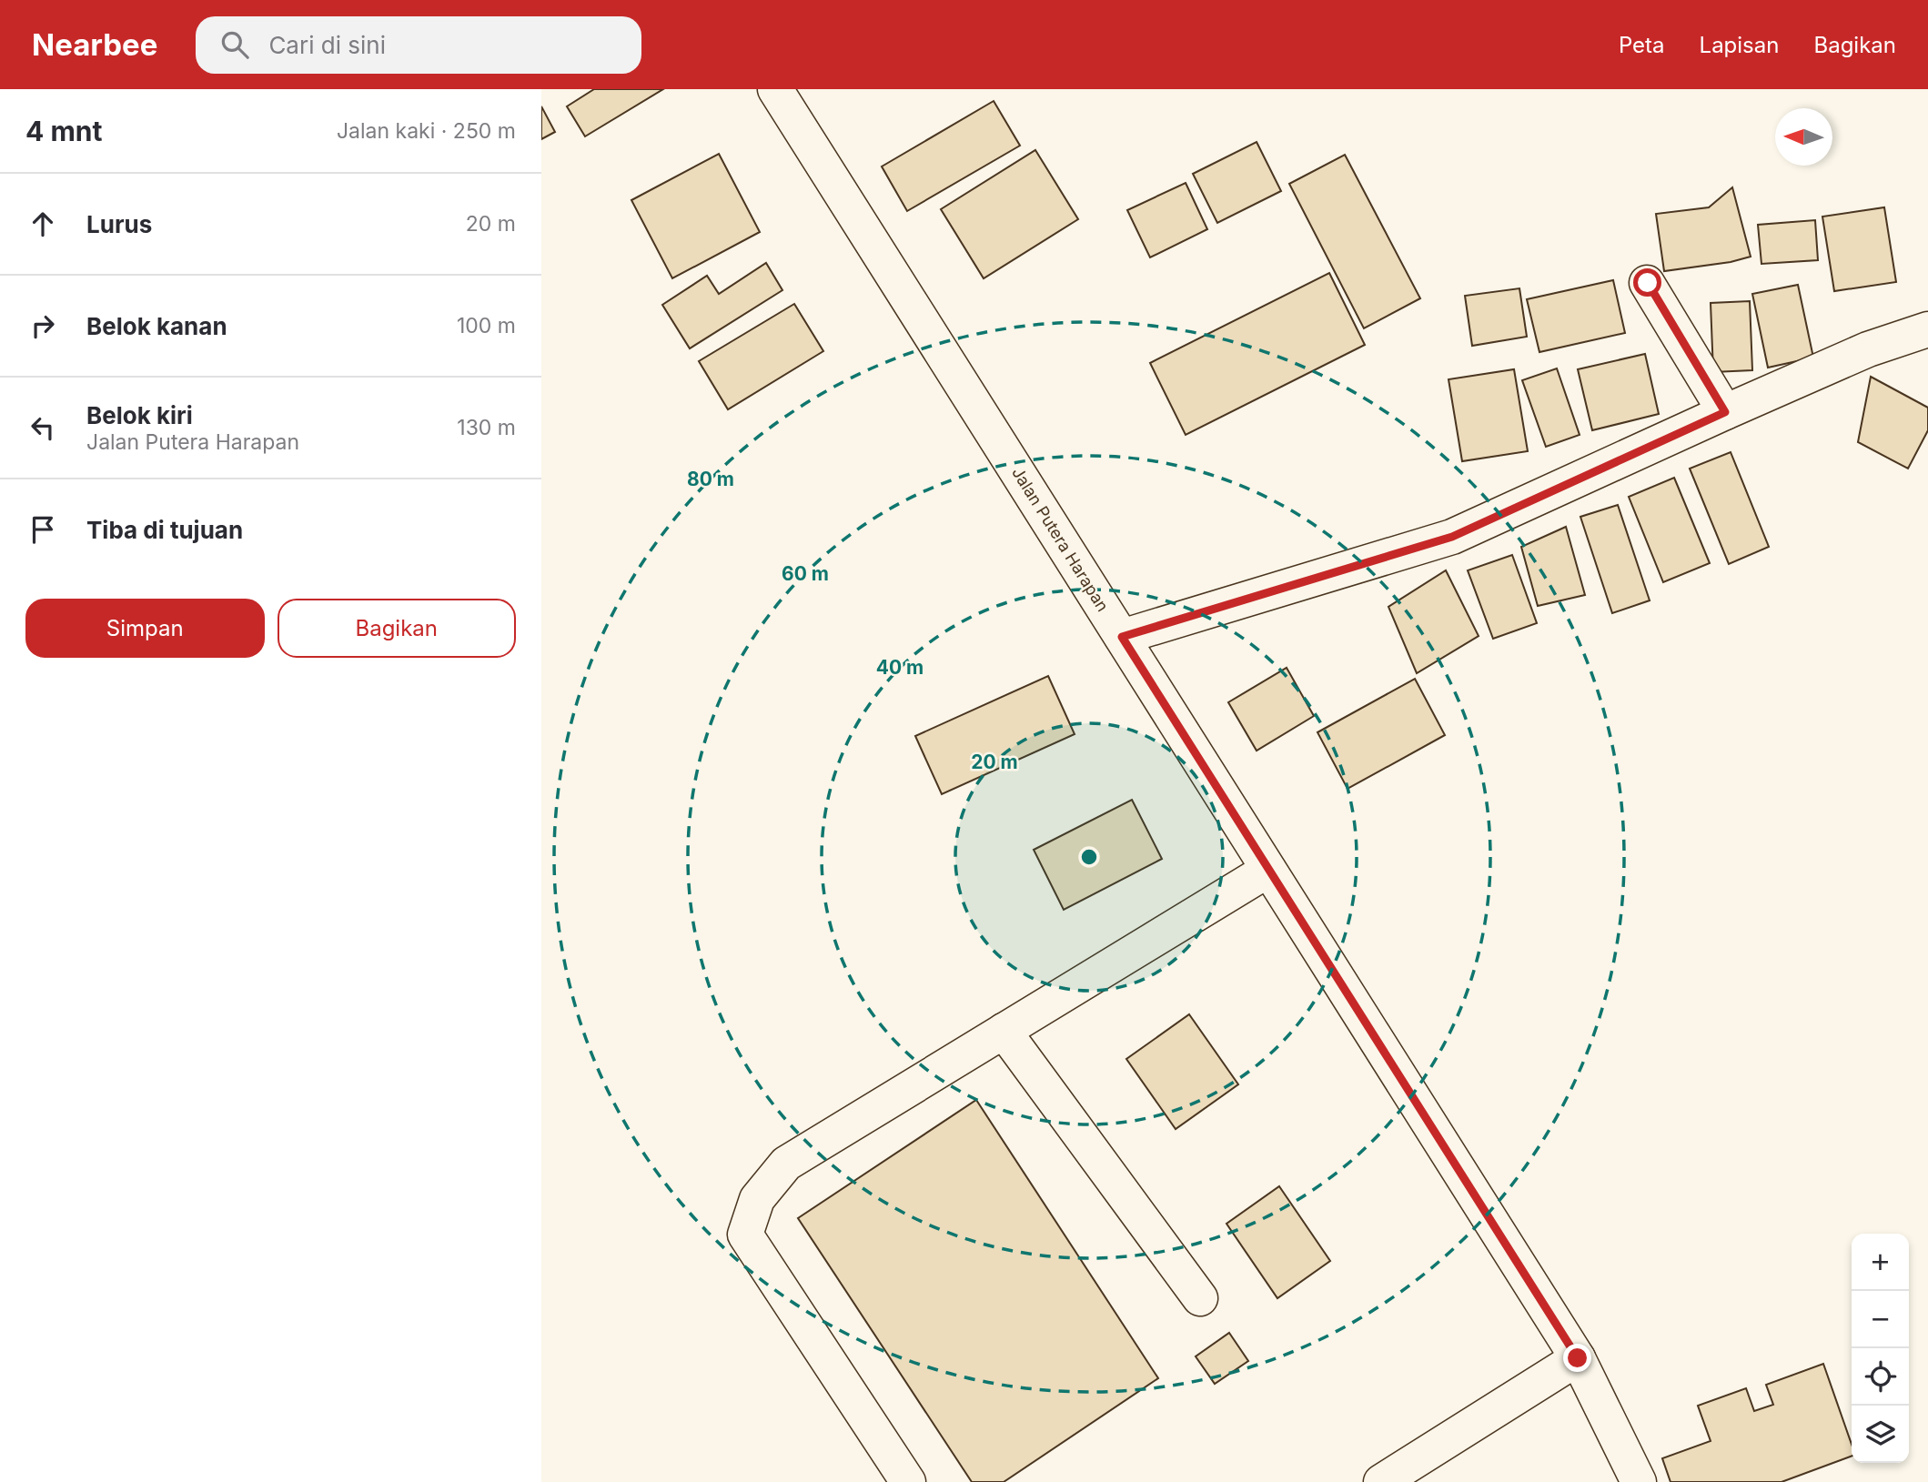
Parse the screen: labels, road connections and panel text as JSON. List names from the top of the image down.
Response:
{
  "streets": {
    "street": ["Jalan Putera Harapan"]
  },
  "north": "left",
  "page": {
    "header": "Nearbee",
    "search": "Cari di sini",
    "nav": ["Peta", "Lapisan", "Bagikan"],
    "heading": ["4 mnt", "Jalan kaki · 250 m"],
    "list": [
      ["Lurus", "20 m"],
      ["Belok kanan", "100 m"],
      ["Belok kiri", "Jalan Putera Harapan", "130 m"],
      "Tiba di tujuan"
    ],
    "buttons": ["Simpan", "Bagikan"],
    "map_buttons": ["+", "−"]
  },
  "rings": [
    "80 m",
    "60 m",
    "40 m",
    "20 m"
  ]
}
